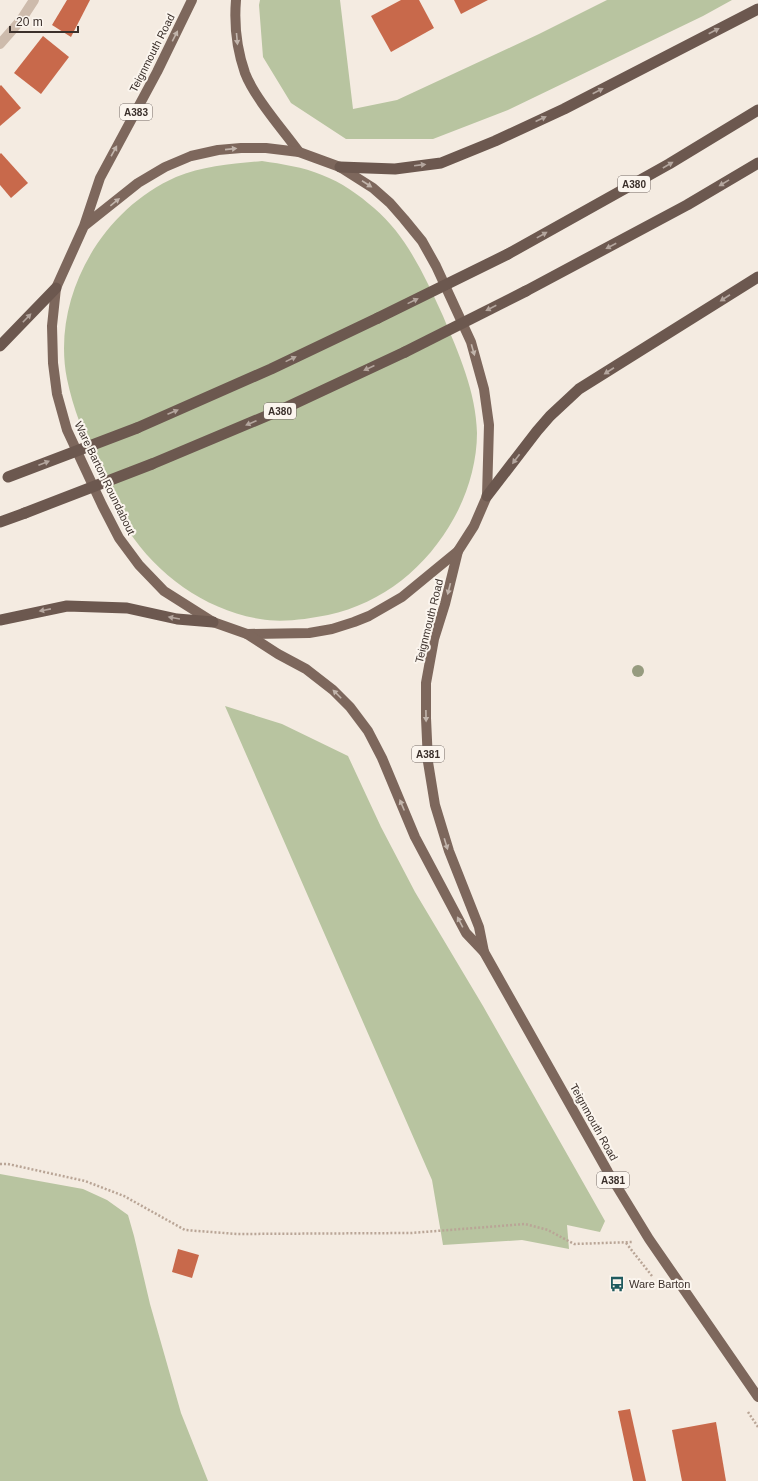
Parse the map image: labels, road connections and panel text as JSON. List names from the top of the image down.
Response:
{
  "streets": {
    "highway": ["A380"],
    "main road": [
      "Teignmouth Road",
      "A383",
      "Ware Barton Roundabout",
      "A381"
    ]
  },
  "crossings": [
    ["Teignmouth Road", "Ware Barton Roundabout"]
  ],
  "places": {
    "bus stop": ["Ware Barton"]
  },
  "scale_bar": "20 m"
}
